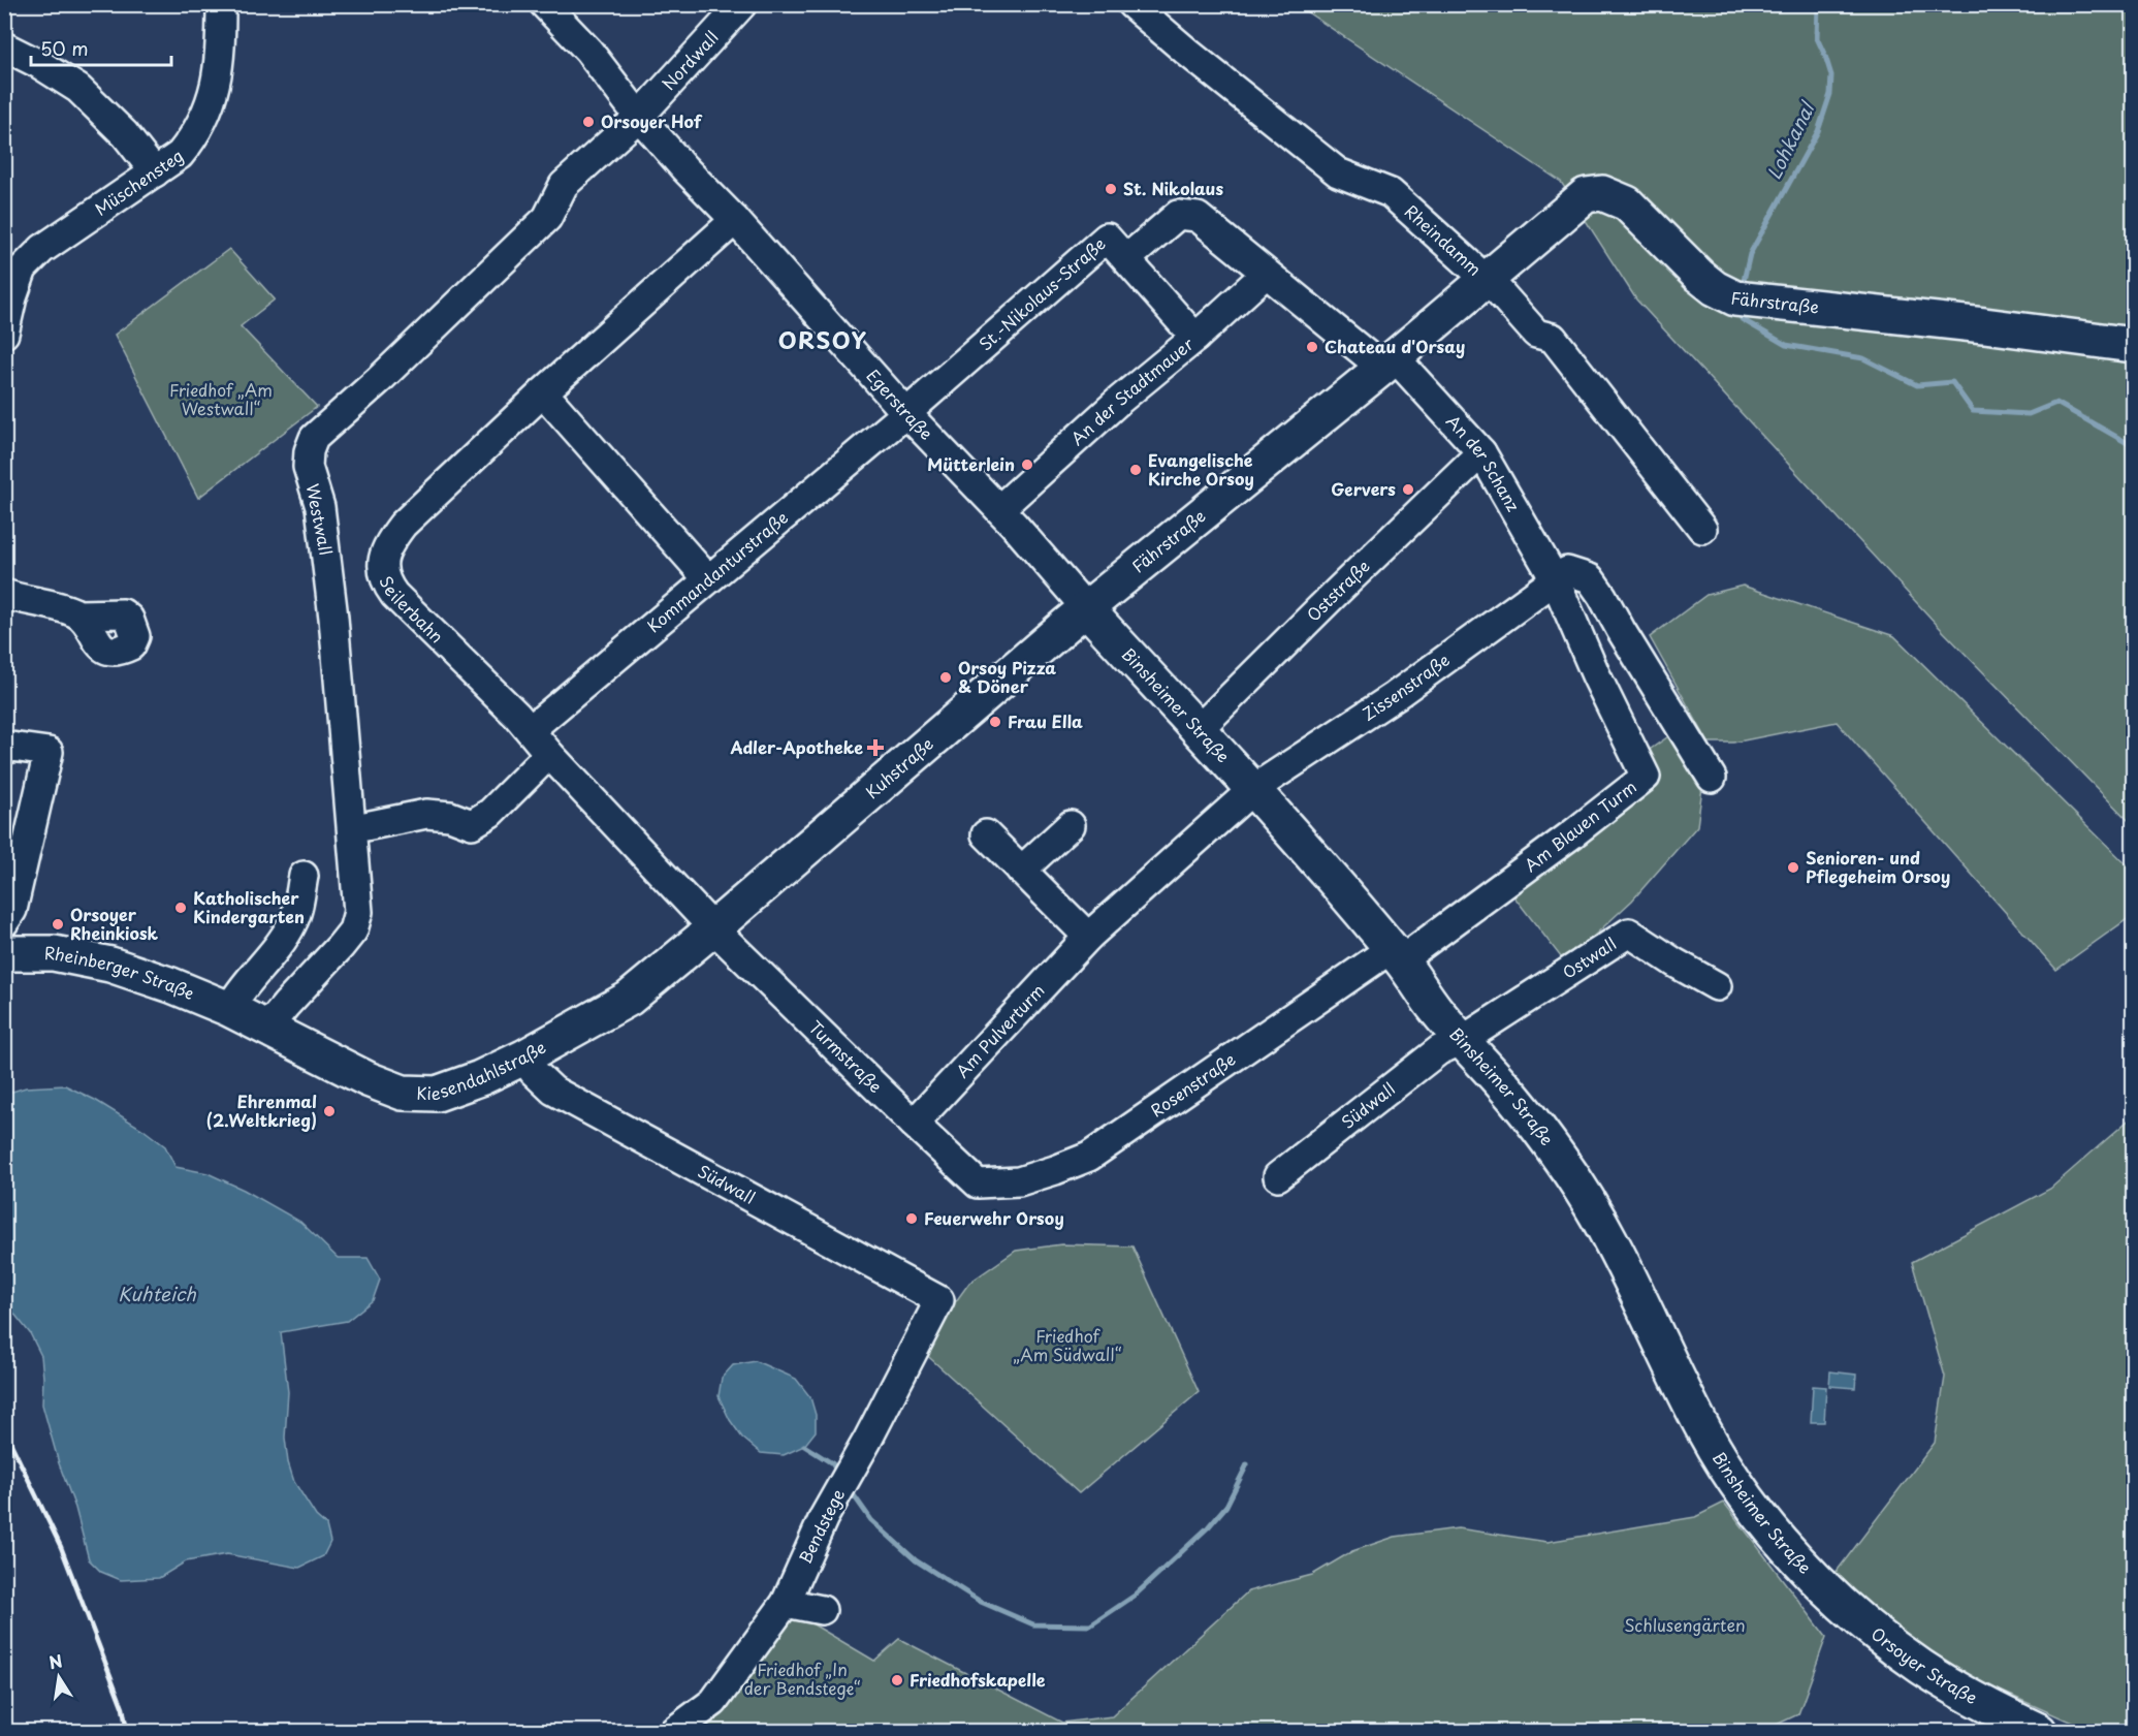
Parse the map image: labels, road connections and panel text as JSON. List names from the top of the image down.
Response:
{
  "streets": {
    "main road": [
      "Fährstraße",
      "Binsheimer Straße",
      "Kuhstraße",
      "Rheinberger Straße",
      "Kiesendahlstraße",
      "Orsoyer Straße"
    ],
    "street": [
      "Nordwall",
      "Müschensteg",
      "Rheindamm",
      "St.-Nikolaus-Straße",
      "An der Stadtmauer",
      "Egerstraße",
      "An der Schanz",
      "Westwall",
      "Kommandanturstraße",
      "Oststraße",
      "Seilerbahn",
      "Zissenstraße",
      "Am Blauen Turm",
      "Ostwall",
      "Am Pulverturm",
      "Turmstraße",
      "Rosenstraße",
      "Südwall",
      "Bendstege"
    ]
  },
  "crossings": [
    ["Nordwall", "Egerstraße"],
    ["Nordwall", "Westwall"],
    ["Rheindamm", "Fährstraße"],
    ["St.-Nikolaus-Straße", "An der Stadtmauer"],
    ["St.-Nikolaus-Straße", "Egerstraße"],
    ["St.-Nikolaus-Straße", "Kommandanturstraße"],
    ["Fährstraße", "Egerstraße"],
    ["Fährstraße", "An der Schanz"],
    ["Fährstraße", "Binsheimer Straße"],
    ["Fährstraße", "Kuhstraße"],
    ["An der Stadtmauer", "Egerstraße"],
    ["Egerstraße", "Westwall"],
    ["Egerstraße", "Kommandanturstraße"],
    ["Egerstraße", "Seilerbahn"],
    ["Egerstraße", "Binsheimer Straße"],
    ["Egerstraße", "Kuhstraße"],
    ["An der Schanz", "Oststraße"],
    ["An der Schanz", "Zissenstraße"],
    ["An der Schanz", "Am Blauen Turm"],
    ["Westwall", "Kiesendahlstraße"],
    ["Kommandanturstraße", "Seilerbahn"],
    ["Oststraße", "Binsheimer Straße"],
    ["Seilerbahn", "Kuhstraße"],
    ["Seilerbahn", "Turmstraße"],
    ["Seilerbahn", "Kiesendahlstraße"],
    ["Zissenstraße", "Binsheimer Straße"],
    ["Zissenstraße", "Am Blauen Turm"],
    ["Zissenstraße", "Am Pulverturm"],
    ["Binsheimer Straße", "Kuhstraße"],
    ["Binsheimer Straße", "Am Blauen Turm"],
    ["Binsheimer Straße", "Ostwall"],
    ["Binsheimer Straße", "Am Pulverturm"],
    ["Binsheimer Straße", "Rosenstraße"],
    ["Binsheimer Straße", "Südwall"],
    ["Binsheimer Straße", "Orsoyer Straße"],
    ["Kuhstraße", "Turmstraße"],
    ["Kuhstraße", "Kiesendahlstraße"],
    ["Am Blauen Turm", "Rosenstraße"],
    ["Ostwall", "Südwall"],
    ["Rheinberger Straße", "Kiesendahlstraße"],
    ["Am Pulverturm", "Turmstraße"],
    ["Turmstraße", "Kiesendahlstraße"],
    ["Turmstraße", "Rosenstraße"],
    ["Kiesendahlstraße", "Südwall"],
    ["Südwall", "Bendstege"]
  ],
  "districts": ["ORSOY"],
  "water": ["Lohkanal", "Kuhteich"],
  "parks": [
    "Friedhof „Am Westwall“",
    "Friedhof „Am Südwall“",
    "Schlusengärten",
    "Friedhof „In der Bendstege“"
  ],
  "places": {
    "other": [
      "Orsoyer Hof",
      "St. Nikolaus",
      "Chateau d'Orsay",
      "Mütterlein",
      "Evangelische Kirche Orsoy",
      "Gervers",
      "Orsoy Pizza & Döner",
      "Frau Ella",
      "Senioren- und Pflegeheim Orsoy",
      "Katholischer Kindergarten",
      "Orsoyer Rheinkiosk",
      "Ehrenmal (2.Weltkrieg)",
      "Feuerwehr Orsoy",
      "Friedhofskapelle"
    ],
    "health": ["Adler-Apotheke"]
  },
  "scale_bar": "50 m",
  "north": "top"
}
